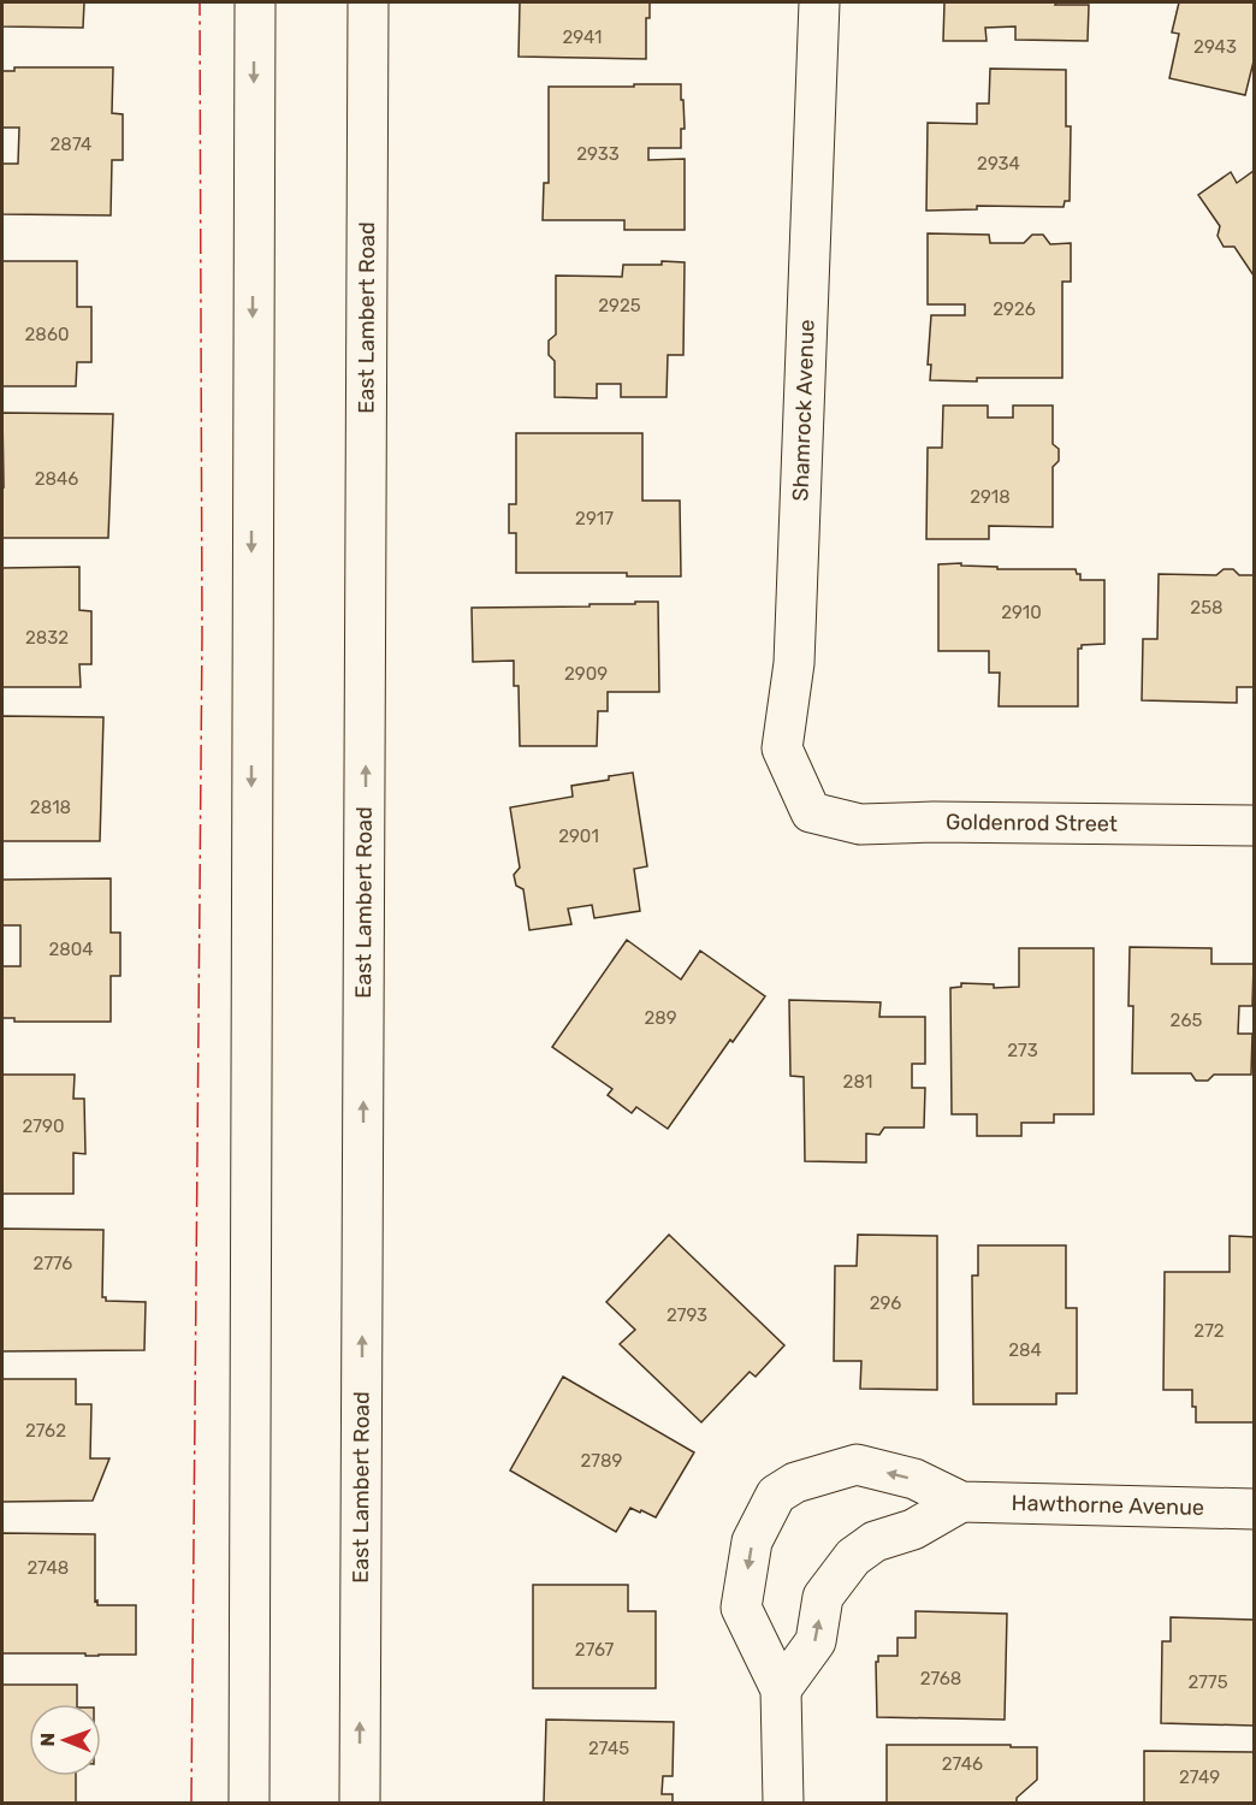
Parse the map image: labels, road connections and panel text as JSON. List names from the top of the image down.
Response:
{
  "streets": {
    "main road": [
      "East Lambert Road",
      "Shamrock Avenue",
      "Goldenrod Street",
      "Hawthorne Avenue"
    ]
  },
  "crossings": [
    ["Shamrock Avenue", "Goldenrod Street"]
  ],
  "house_numbers": [
    "2941",
    "2943",
    "2874",
    "2933",
    "2934",
    "2925",
    "2926",
    "2860",
    "2846",
    "2918",
    "2917",
    "258",
    "2910",
    "2832",
    "2909",
    "2818",
    "2901",
    "2804",
    "289",
    "265",
    "273",
    "281",
    "2790",
    "2776",
    "296",
    "2793",
    "272",
    "284",
    "2762",
    "2789",
    "2748",
    "2767",
    "2768",
    "2775",
    "2745",
    "2746",
    "2749"
  ],
  "north": "left"
}
